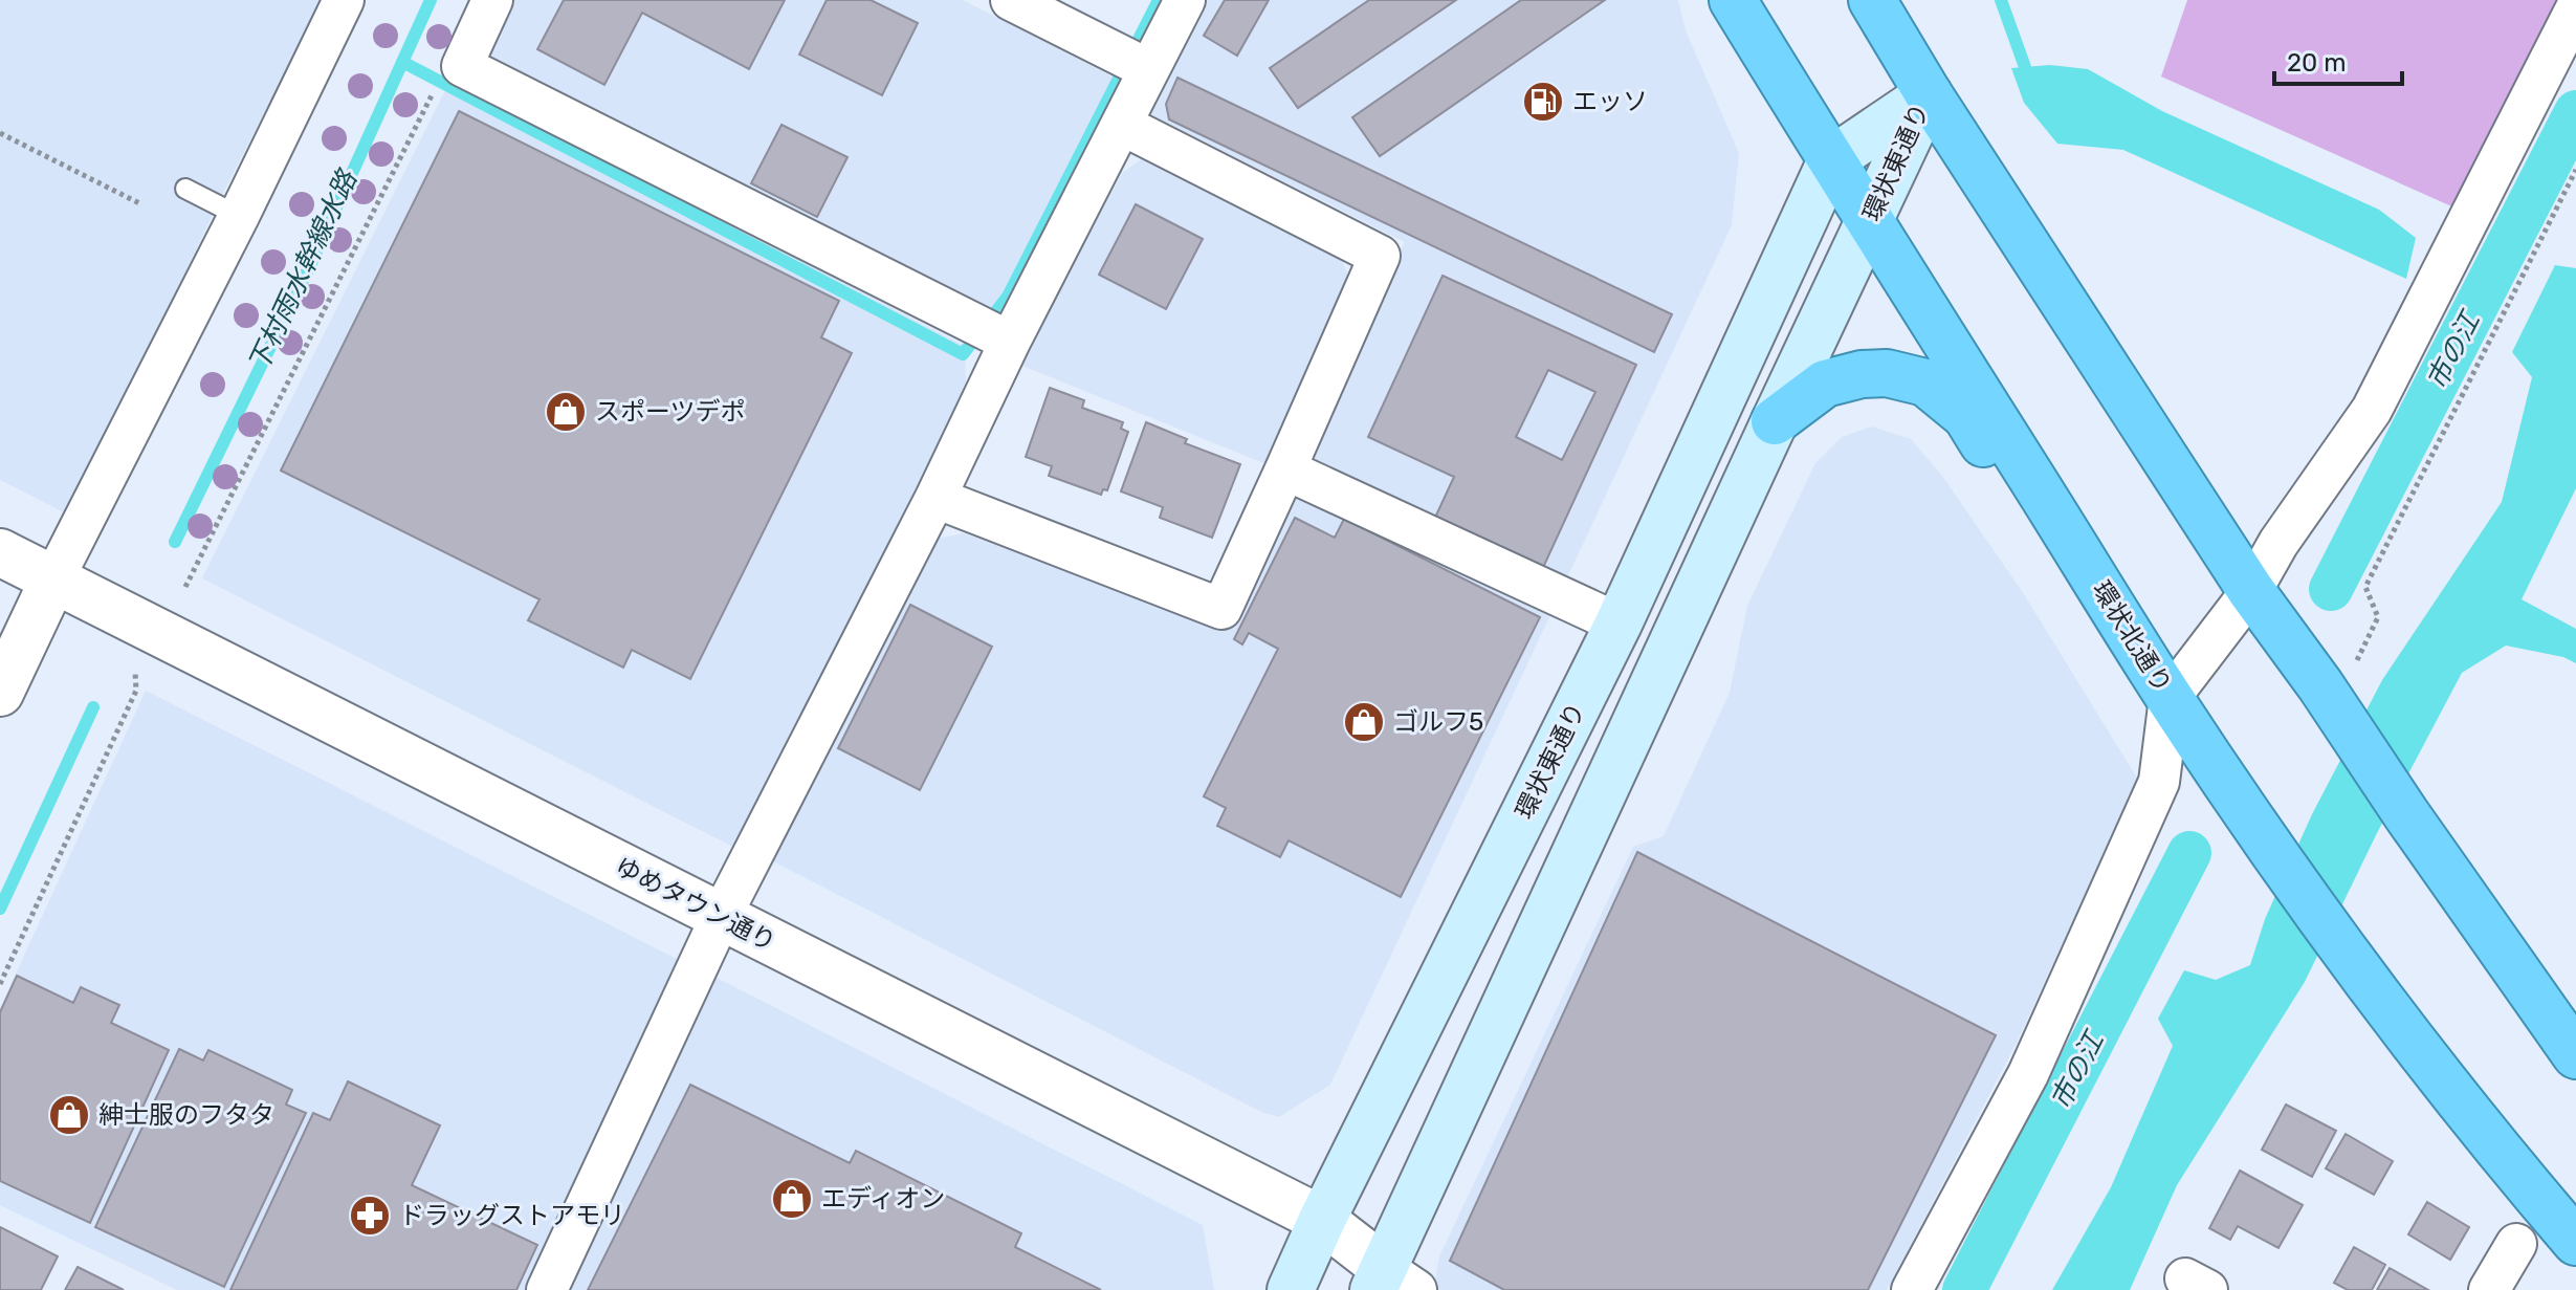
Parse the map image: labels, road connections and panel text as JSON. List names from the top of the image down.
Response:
{
  "streets": {
    "highway": ["環状北通り"],
    "main road": ["環状東通り"],
    "street": ["ゆめタウン通り"]
  },
  "crossings": [
    ["環状東通り", "環状北通り"],
    ["環状東通り", "ゆめタウン通り"]
  ],
  "water": ["下村雨水幹線水路", "市の江"],
  "places": {
    "fuel station": ["エッソ"],
    "shop": [
      "スポーツデポ",
      "ゴルフ5",
      "紳士服のフタタ",
      "エディオン"
    ],
    "pharmacy": ["ドラッグストアモリ"]
  },
  "scale_bar": "20 m"
}
